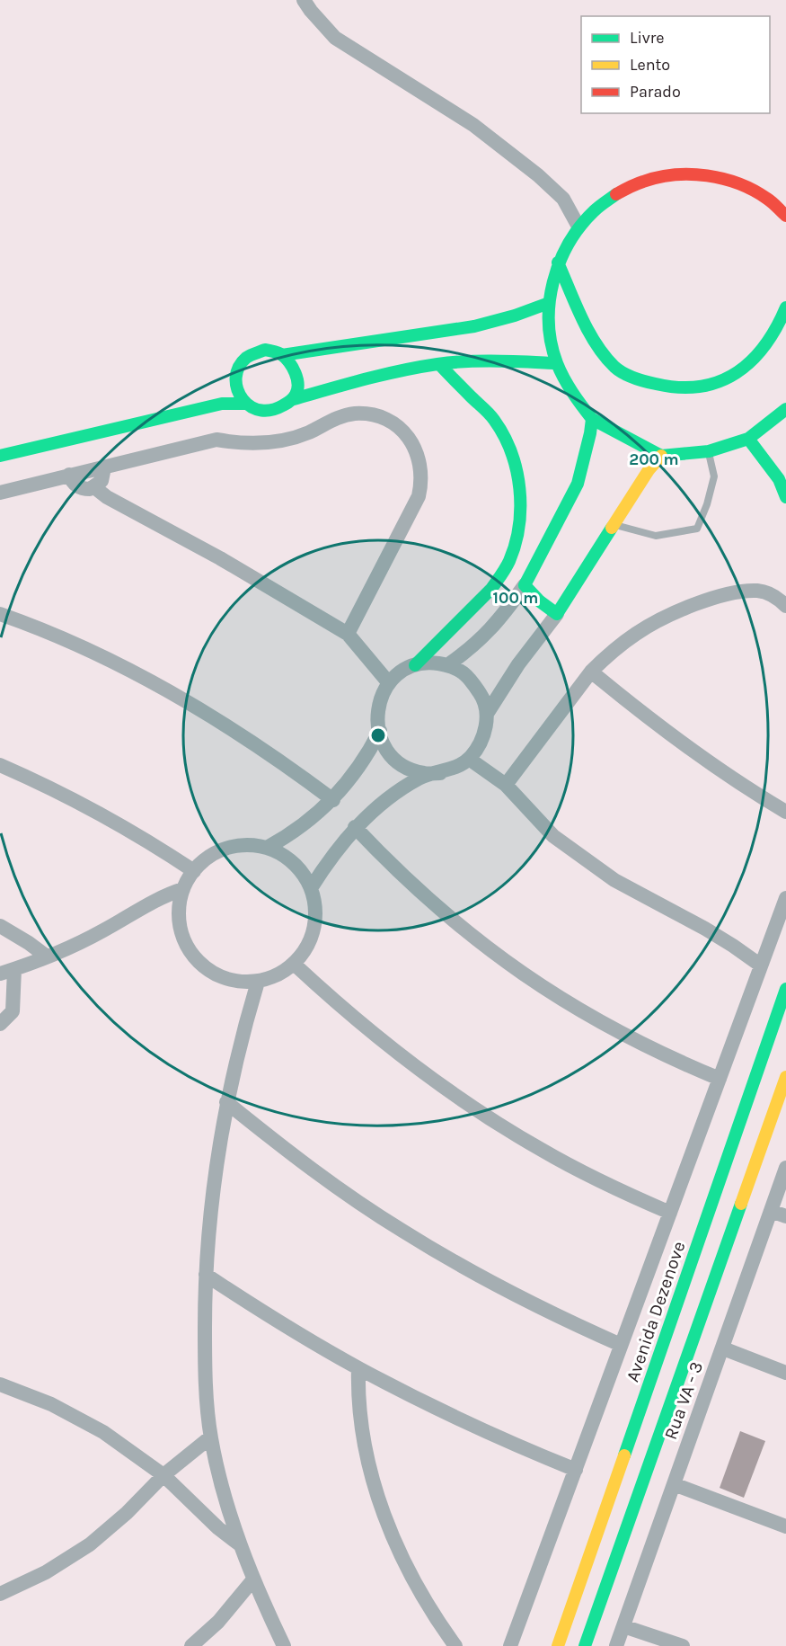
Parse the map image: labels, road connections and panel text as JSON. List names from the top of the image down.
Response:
{
  "streets": {
    "street": ["Avenida Dezenove", "Rua VA - 3"]
  },
  "legend": ["Livre", "Lento", "Parado"],
  "rings": ["200 m", "100 m"]
}
